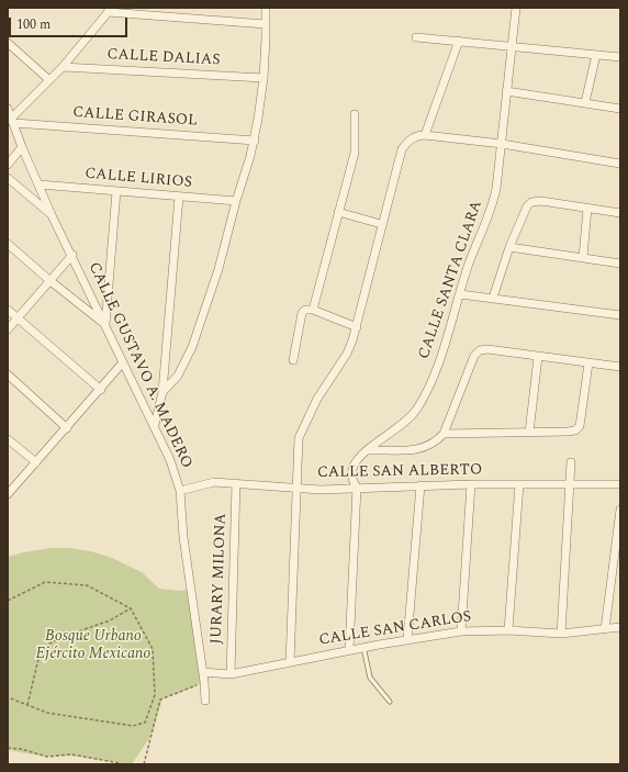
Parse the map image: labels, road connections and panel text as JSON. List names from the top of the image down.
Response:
{
  "streets": {
    "street": [
      "CALLE DALIAS",
      "CALLE GIRASOL",
      "CALLE LIRIOS",
      "CALLE SANTA CLARA",
      "CALLE GUSTAVO A. MADERO",
      "CALLE SAN ALBERTO",
      "JURARY MILONA",
      "CALLE SAN CARLOS"
    ]
  },
  "crossings": [
    ["CALLE GIRASOL", "CALLE GUSTAVO A. MADERO"],
    ["CALLE LIRIOS", "CALLE GUSTAVO A. MADERO"],
    ["CALLE SANTA CLARA", "CALLE SAN ALBERTO"],
    ["CALLE GUSTAVO A. MADERO", "CALLE SAN ALBERTO"],
    ["CALLE GUSTAVO A. MADERO", "CALLE SAN CARLOS"],
    ["CALLE SAN ALBERTO", "JURARY MILONA"],
    ["JURARY MILONA", "CALLE SAN CARLOS"]
  ],
  "parks": ["Bosque Urbano Ejército Mexicano"],
  "scale_bar": "100 m"
}
